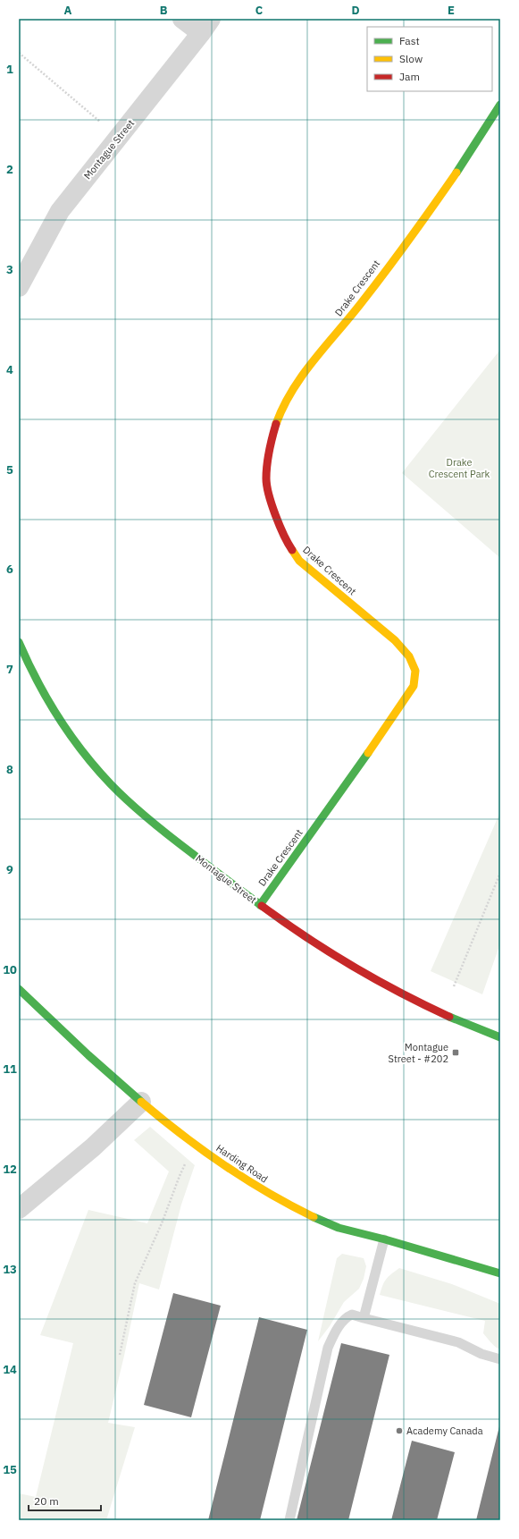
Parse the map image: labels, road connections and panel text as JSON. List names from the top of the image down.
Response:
{
  "streets": {
    "street": ["Montague Street", "Drake Crescent", "Harding Road"]
  },
  "crossings": [
    ["Montague Street", "Drake Crescent"]
  ],
  "parks": ["Drake Crescent Park"],
  "places": {
    "transit": ["Montague Street - #202"],
    "other": ["Academy Canada"]
  },
  "legend": ["Fast", "Slow", "Jam"],
  "scale_bar": "20 m",
  "grid": {
    "columns": [
      "A",
      "B",
      "C",
      "D",
      "E"
    ],
    "rows": [
      "1",
      "2",
      "3",
      "4",
      "5",
      "6",
      "7",
      "8",
      "9",
      "10",
      "11",
      "12",
      "13",
      "14",
      "15"
    ]
  }
}
